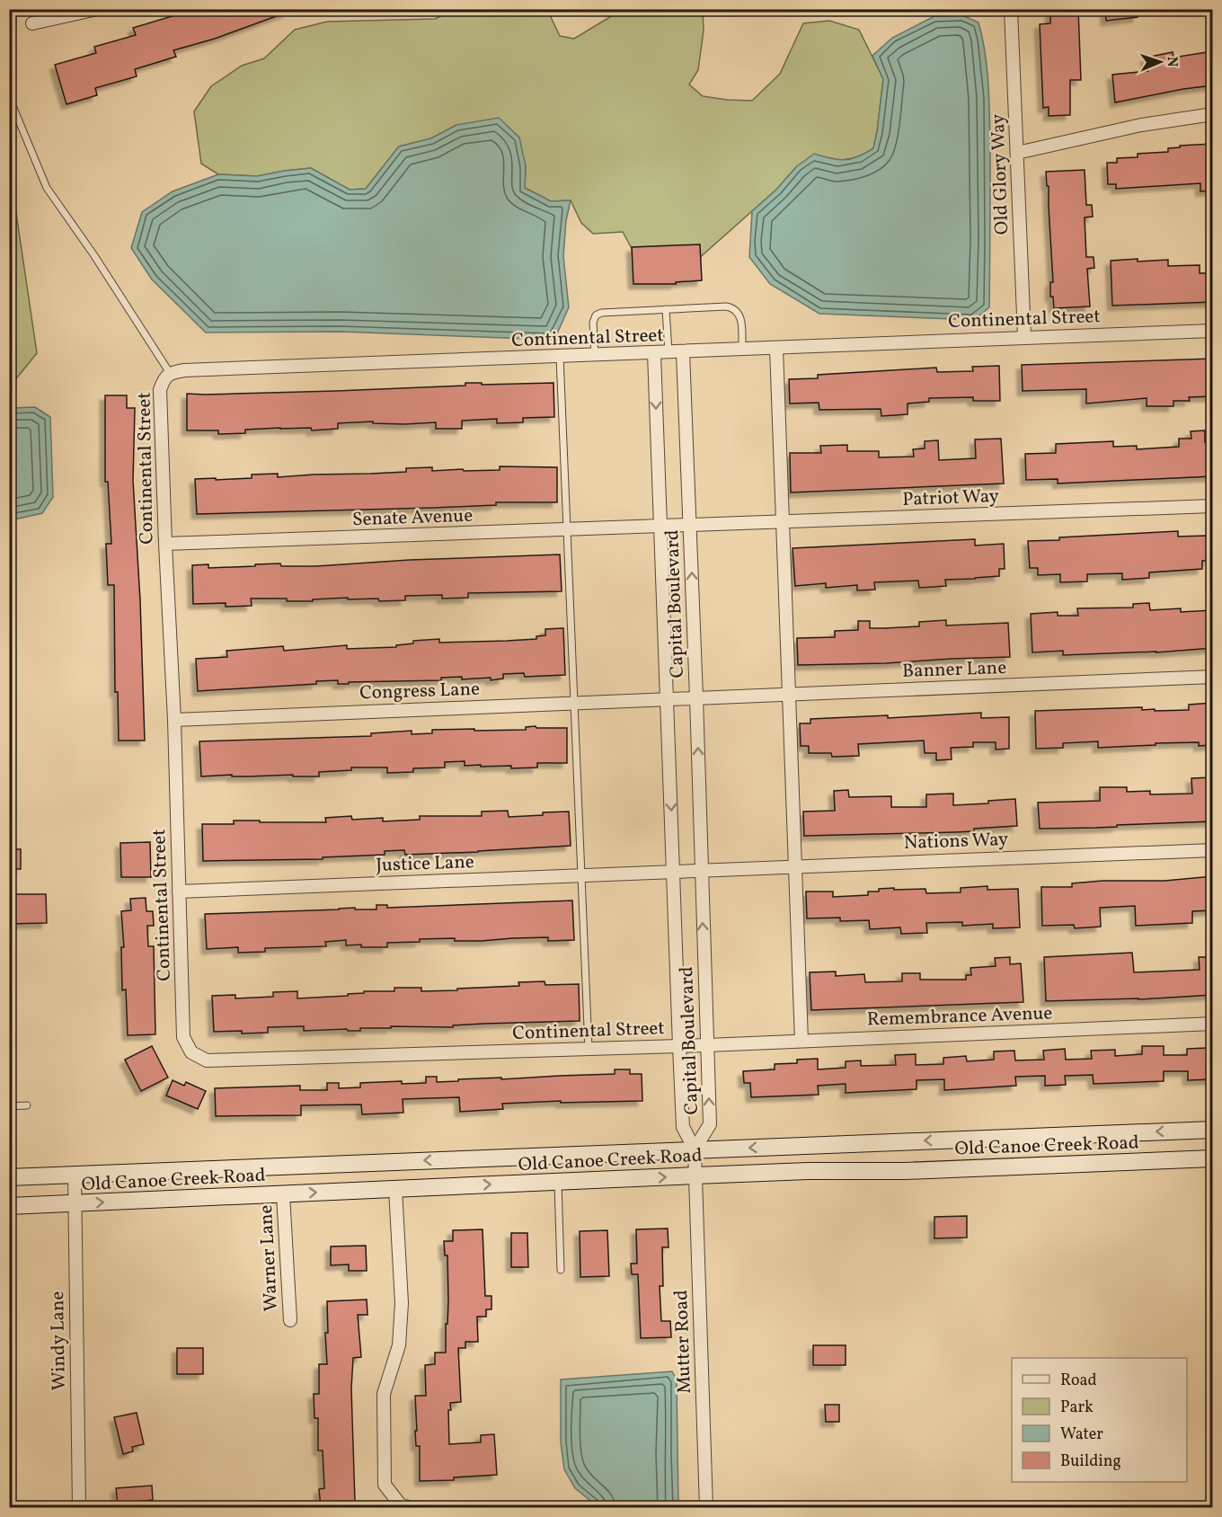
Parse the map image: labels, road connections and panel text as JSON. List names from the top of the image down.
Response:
{
  "streets": {
    "main road": ["Old Canoe Creek Road"],
    "street": [
      "Old Glory Way",
      "Continental Street",
      "Patriot Way",
      "Senate Avenue",
      "Capital Boulevard",
      "Banner Lane",
      "Congress Lane",
      "Nations Way",
      "Justice Lane",
      "Remembrance Avenue",
      "Warner Lane",
      "Windy Lane",
      "Mutter Road"
    ]
  },
  "crossings": [
    ["Old Glory Way", "Continental Street"],
    ["Continental Street", "Senate Avenue"],
    ["Continental Street", "Capital Boulevard"],
    ["Continental Street", "Congress Lane"],
    ["Continental Street", "Justice Lane"],
    ["Continental Street", "Remembrance Avenue"],
    ["Patriot Way", "Senate Avenue"],
    ["Patriot Way", "Capital Boulevard"],
    ["Senate Avenue", "Capital Boulevard"],
    ["Capital Boulevard", "Banner Lane"],
    ["Capital Boulevard", "Congress Lane"],
    ["Capital Boulevard", "Nations Way"],
    ["Capital Boulevard", "Justice Lane"],
    ["Capital Boulevard", "Remembrance Avenue"],
    ["Capital Boulevard", "Old Canoe Creek Road"],
    ["Capital Boulevard", "Mutter Road"],
    ["Banner Lane", "Congress Lane"],
    ["Nations Way", "Justice Lane"],
    ["Old Canoe Creek Road", "Warner Lane"],
    ["Old Canoe Creek Road", "Windy Lane"],
    ["Old Canoe Creek Road", "Mutter Road"]
  ],
  "legend": [
    "Road",
    "Park",
    "Water",
    "Building"
  ],
  "north": "right"
}
